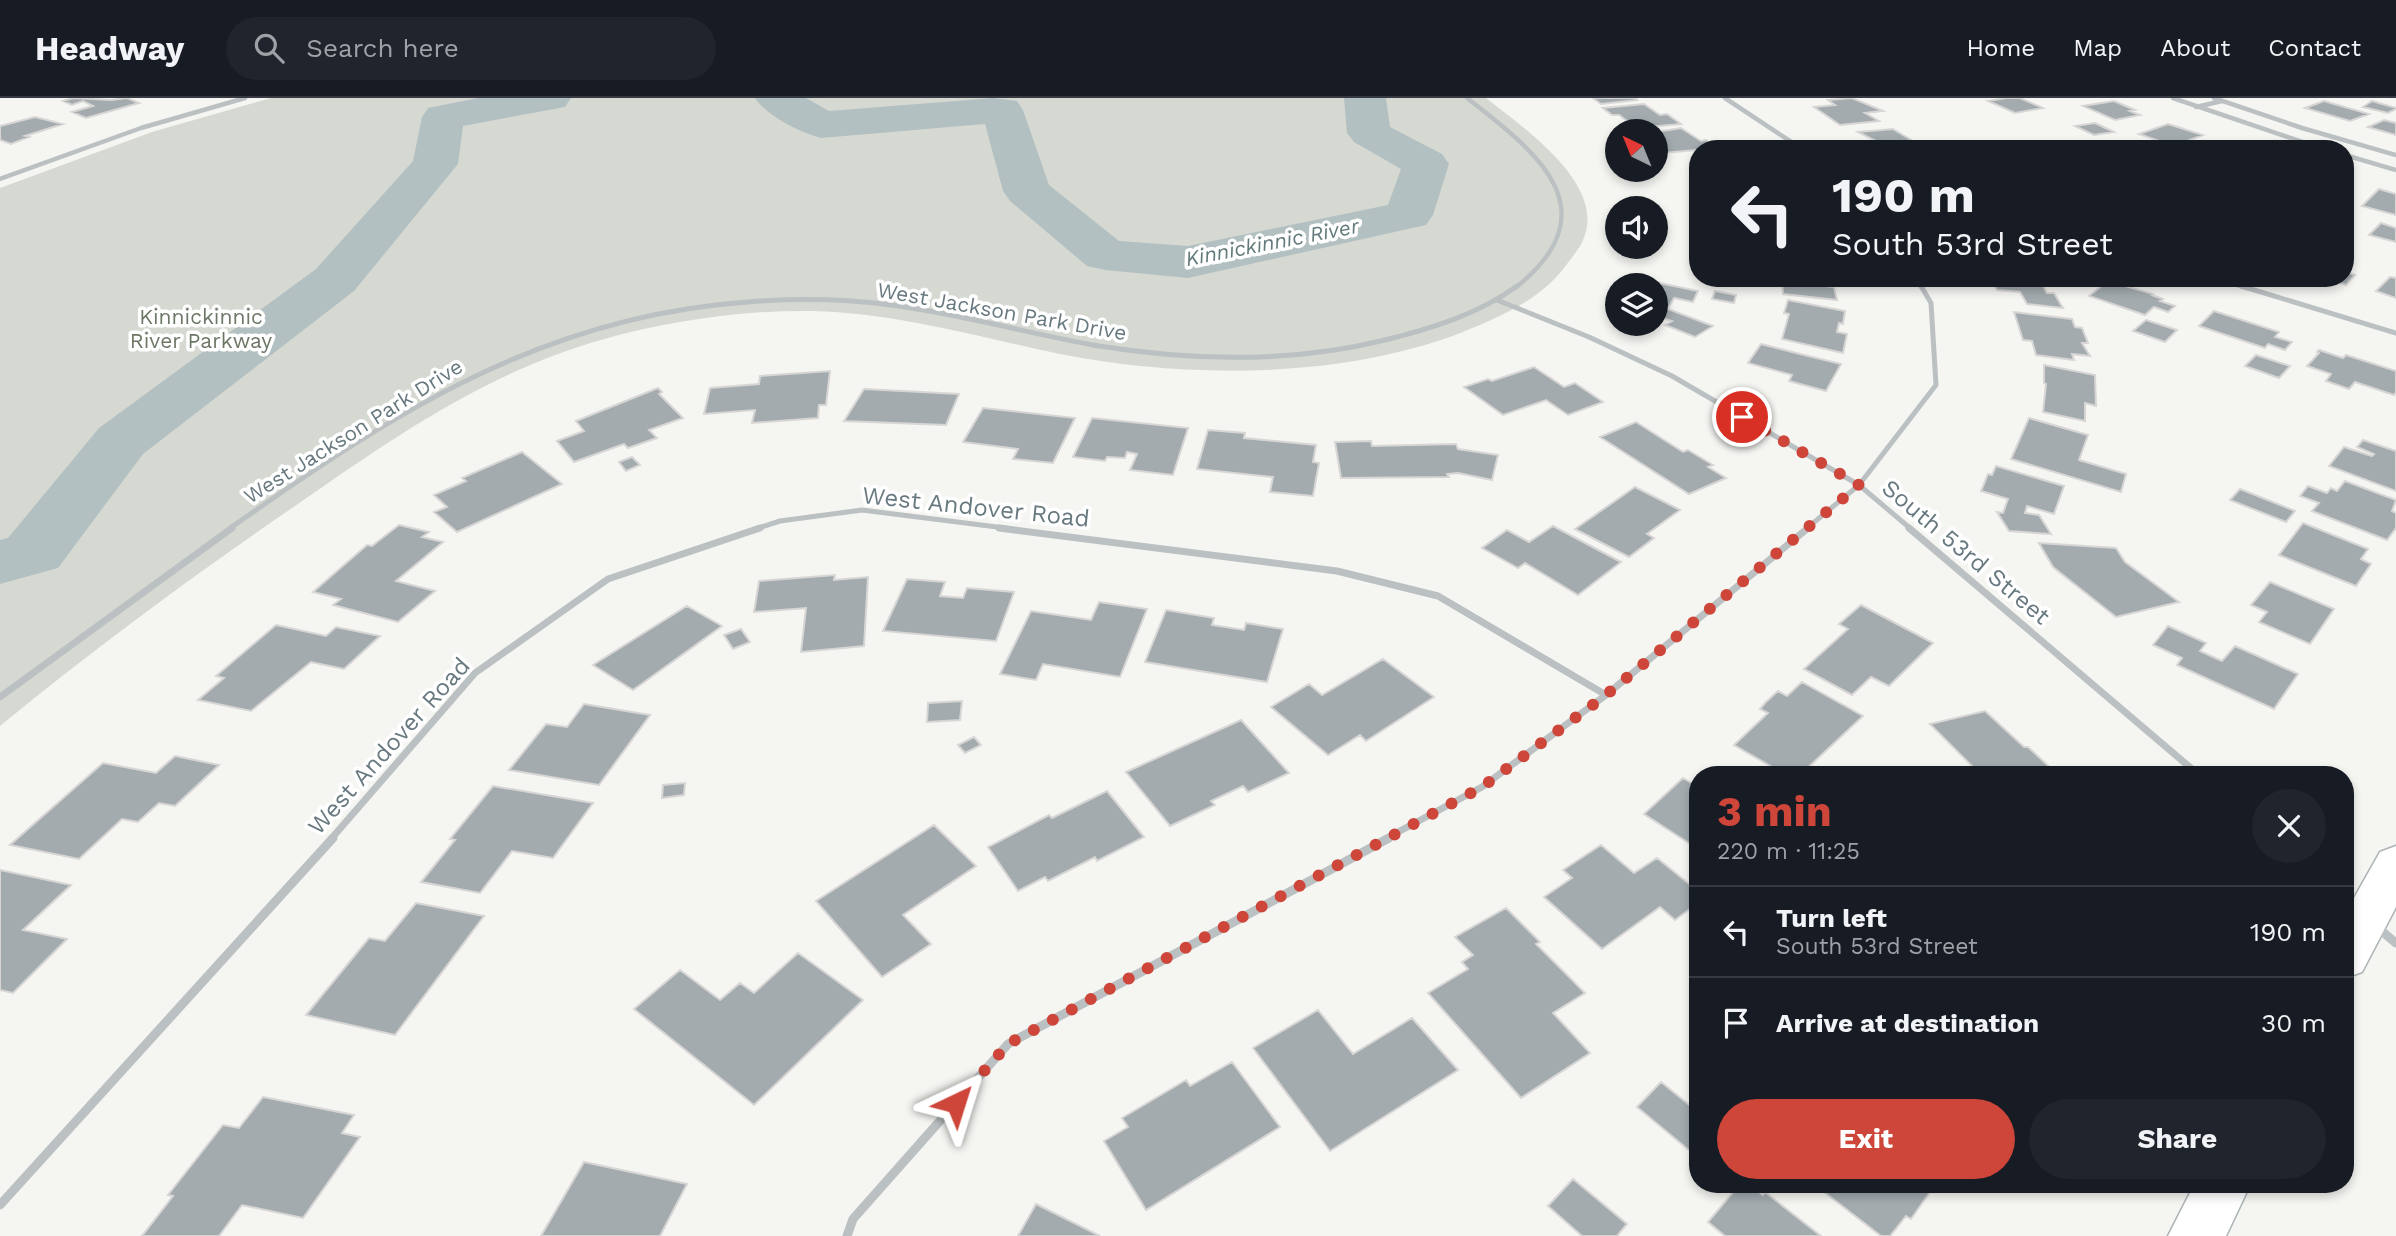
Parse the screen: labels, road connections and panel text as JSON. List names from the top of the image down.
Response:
{
  "streets": {
    "street": ["West Jackson Park Drive", "West Andover Road", "South 53rd Street"]
  },
  "crossings": [
    ["West Jackson Park Drive", "South 53rd Street"]
  ],
  "water": ["Kinnickinnic River"],
  "parks": ["Kinnickinnic River Parkway"],
  "north": "top left",
  "page": {
    "header": "Headway",
    "search": "Search here",
    "nav": [
      "Home",
      "Map",
      "About",
      "Contact"
    ],
    "turn": ["190 m", "South 53rd Street"],
    "heading": ["3 min", "220 m · 11:25"],
    "list": [
      {
        "name": "Turn left",
        "note": "South 53rd Street",
        "value": "190 m"
      },
      {
        "name": "Arrive at destination",
        "value": "30 m"
      }
    ],
    "buttons": ["Exit", "Share"]
  }
}
